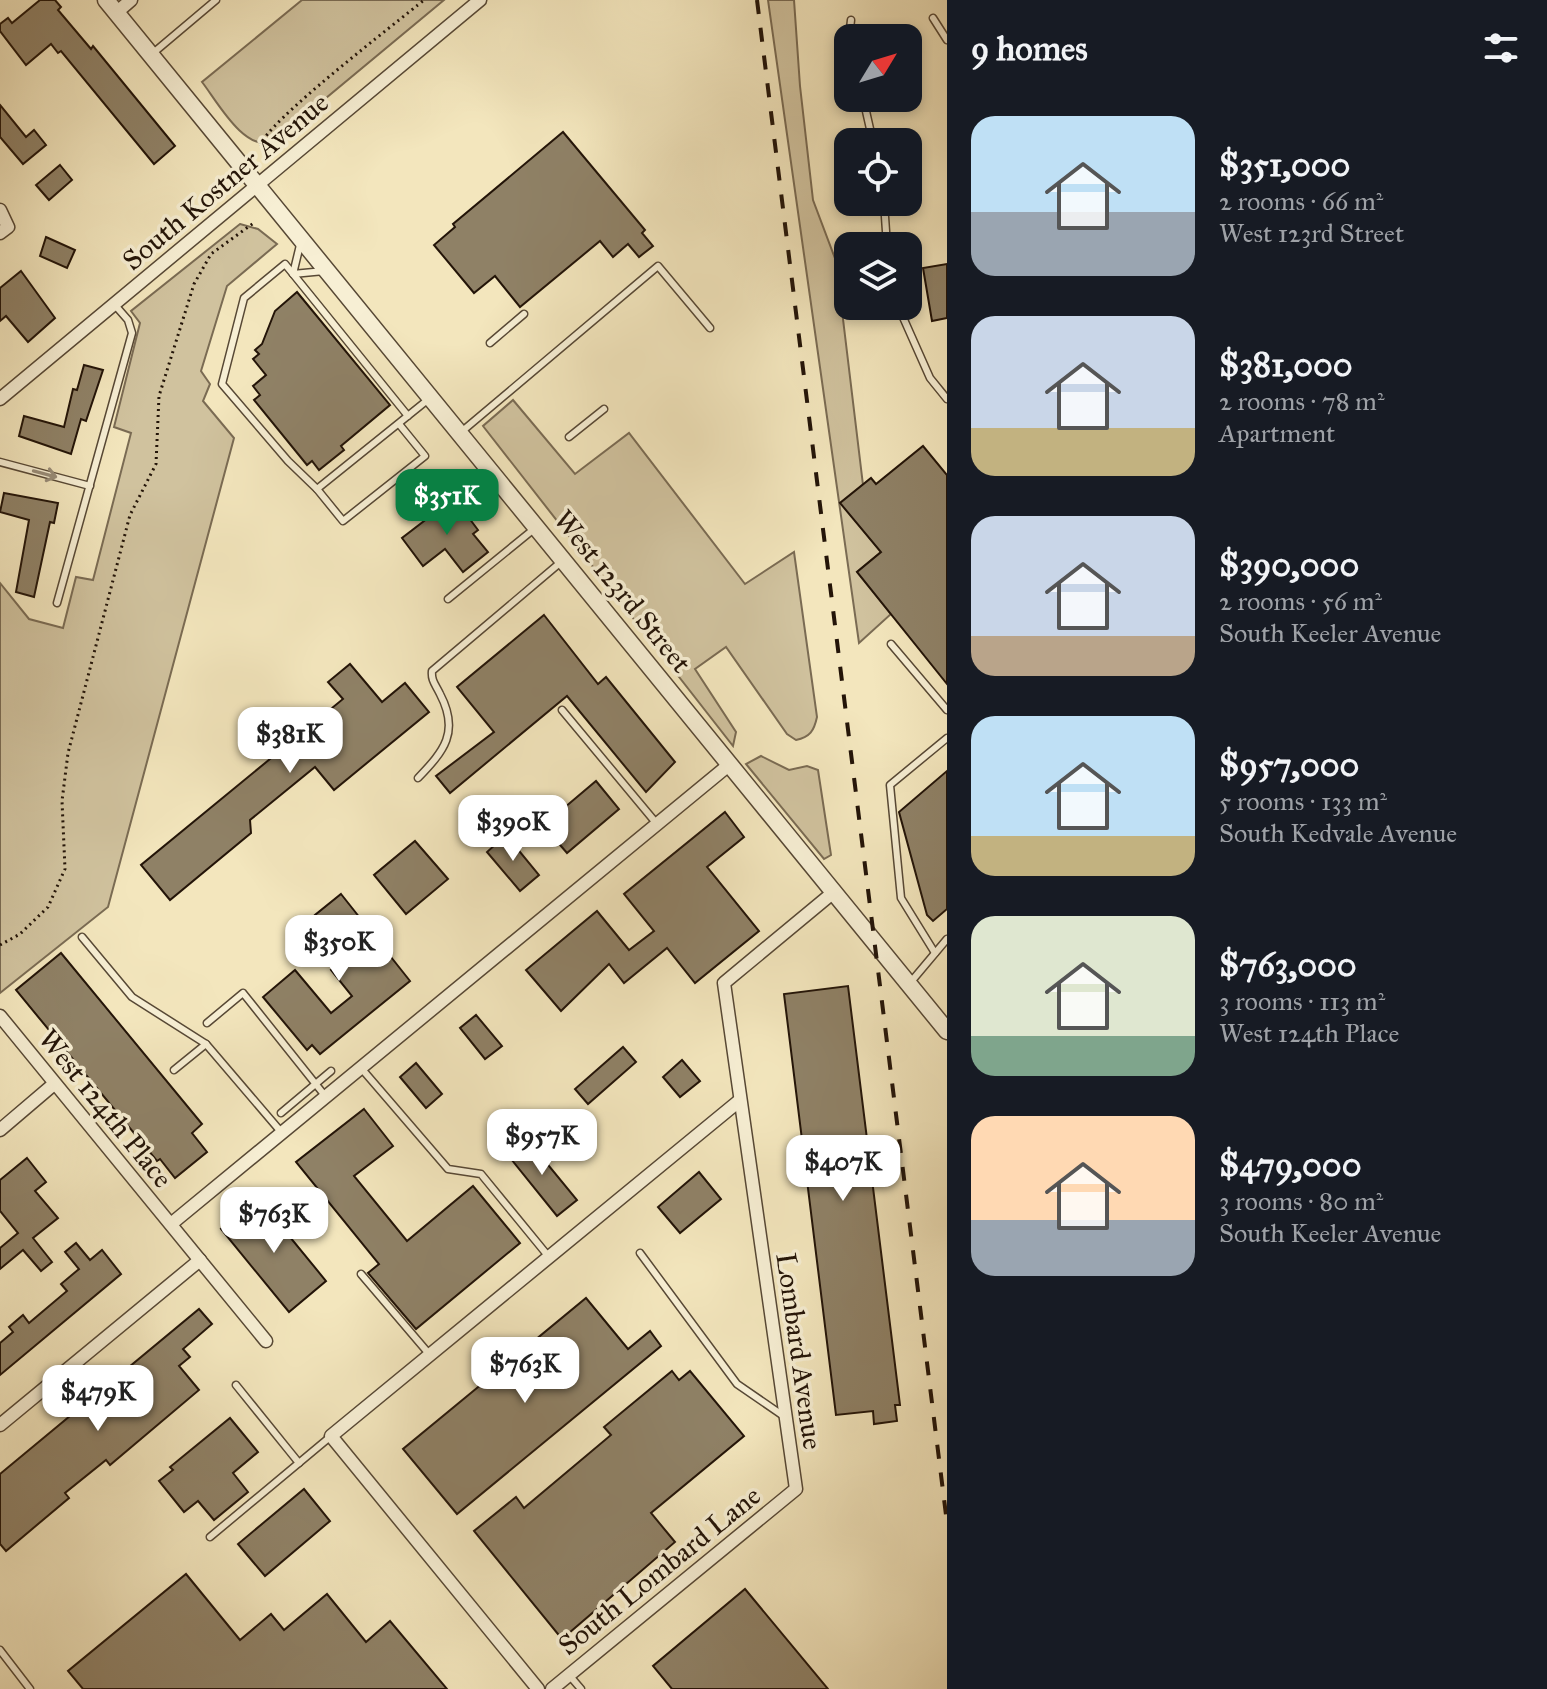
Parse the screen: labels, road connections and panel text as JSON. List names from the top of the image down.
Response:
{
  "streets": {
    "street": [
      "South Kostner Avenue",
      "West 123rd Street",
      "West 124th Place",
      "Lombard Avenue",
      "South Lombard Lane"
    ]
  },
  "crossings": [
    ["South Kostner Avenue", "West 123rd Street"],
    ["West 123rd Street", "Lombard Avenue"],
    ["Lombard Avenue", "South Lombard Lane"]
  ],
  "north": "top right",
  "page": {
    "heading": "9 homes",
    "list": [
      {
        "name": "$351,000",
        "note": "2 rooms · 66 m² · West 123rd Street"
      },
      {
        "name": "$381,000",
        "note": "2 rooms · 78 m² · Apartment"
      },
      {
        "name": "$390,000",
        "note": "2 rooms · 56 m² · South Keeler Avenue"
      },
      {
        "name": "$957,000",
        "note": "5 rooms · 133 m² · South Kedvale Avenue"
      },
      {
        "name": "$763,000",
        "note": "3 rooms · 113 m² · West 124th Place"
      },
      {
        "name": "$479,000",
        "note": "3 rooms · 80 m² · South Keeler Avenue"
      }
    ],
    "price": [
      "$351K",
      "$381K",
      "$390K",
      "$350K",
      "$957K",
      "$407K",
      "$763K",
      "$763K",
      "$479K"
    ]
  }
}
